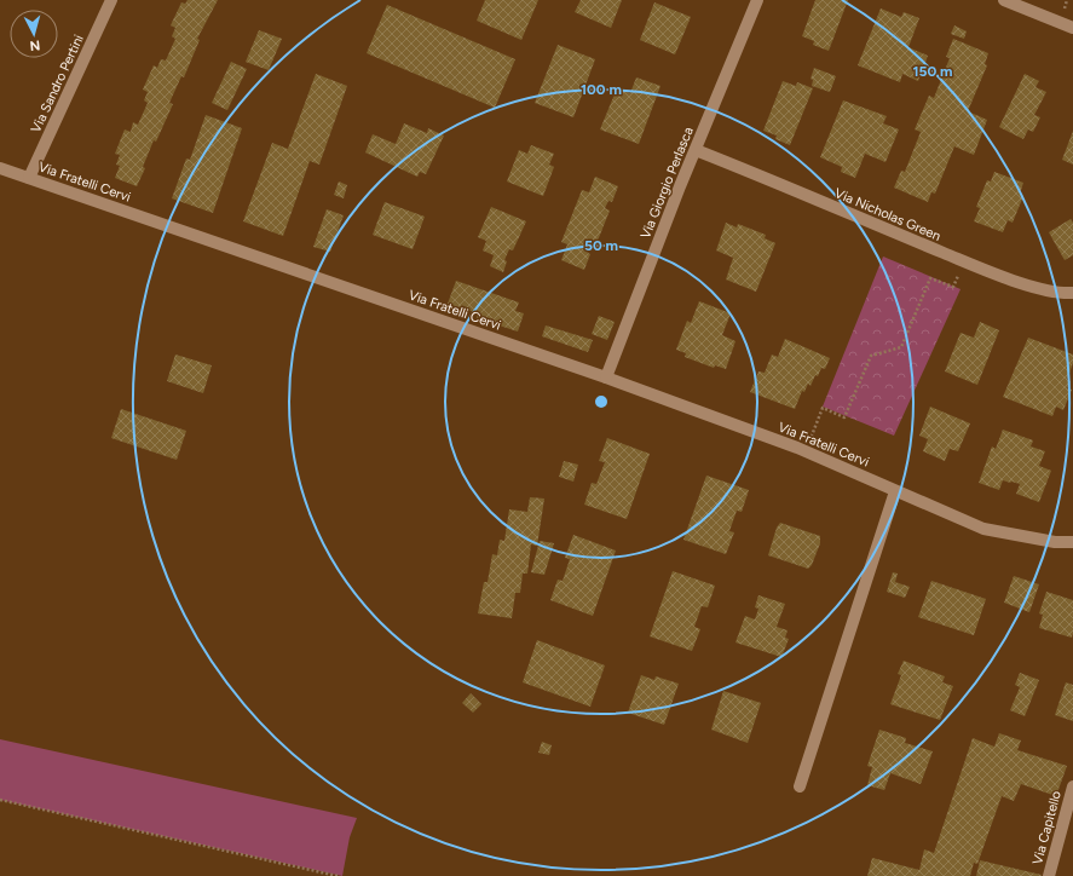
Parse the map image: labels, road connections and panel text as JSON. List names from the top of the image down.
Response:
{
  "streets": {
    "street": [
      "Via Sandro Pertini",
      "Via Fratelli Cervi",
      "Via Giorgio Perlasca",
      "Via Nicholas Green",
      "Via Capitello"
    ]
  },
  "crossings": [
    ["Via Sandro Pertini", "Via Fratelli Cervi"],
    ["Via Fratelli Cervi", "Via Giorgio Perlasca"],
    ["Via Giorgio Perlasca", "Via Nicholas Green"]
  ],
  "north": "bottom",
  "rings": ["150 m", "100 m", "50 m"]
}
